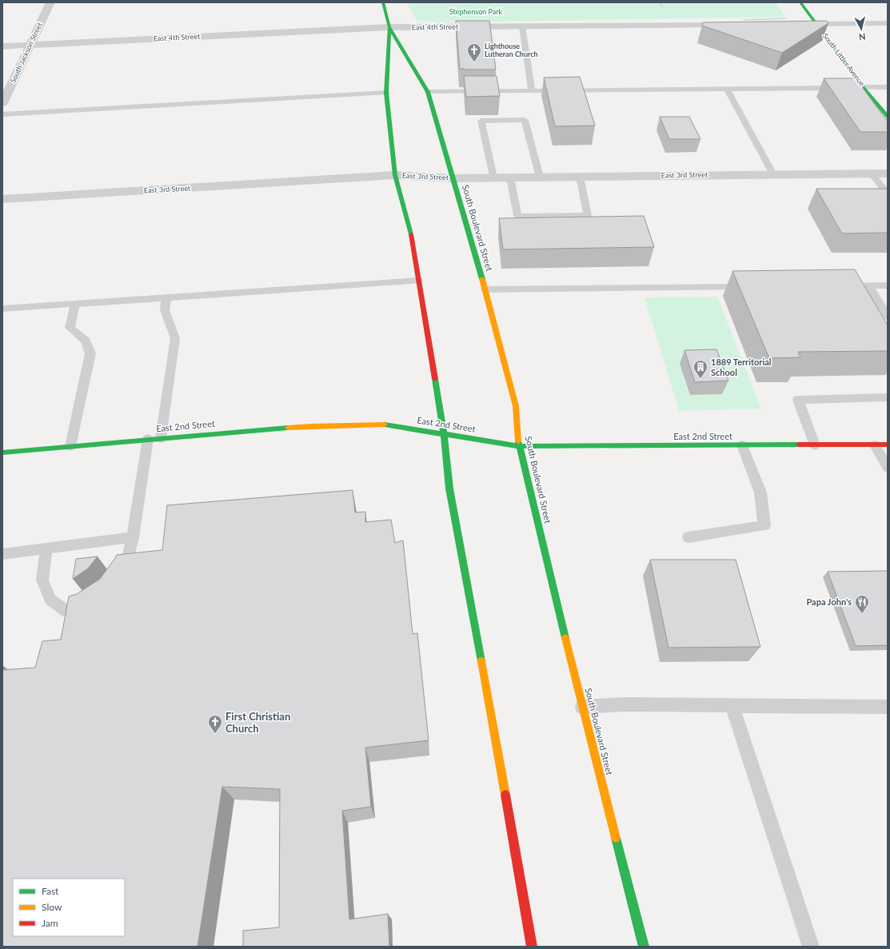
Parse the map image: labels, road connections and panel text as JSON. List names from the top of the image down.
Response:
{
  "streets": {
    "main road": ["South Littler Avenue", "South Boulevard Street", "East 2nd Street"],
    "street": ["East 4th Street", "South Jackson Street", "East 3rd Street"]
  },
  "crossings": [
    ["East 4th Street", "South Jackson Street"],
    ["East 4th Street", "South Boulevard Street"],
    ["East 3rd Street", "South Boulevard Street"],
    ["South Boulevard Street", "East 2nd Street"]
  ],
  "parks": ["Stephenson Park"],
  "places": {
    "church": ["Lighthouse Lutheran Church", "First Christian Church"],
    "building": ["1889 Territorial School"],
    "restaurant": ["Papa John's"]
  },
  "legend": ["Fast", "Slow", "Jam"],
  "north": "bottom"
}
